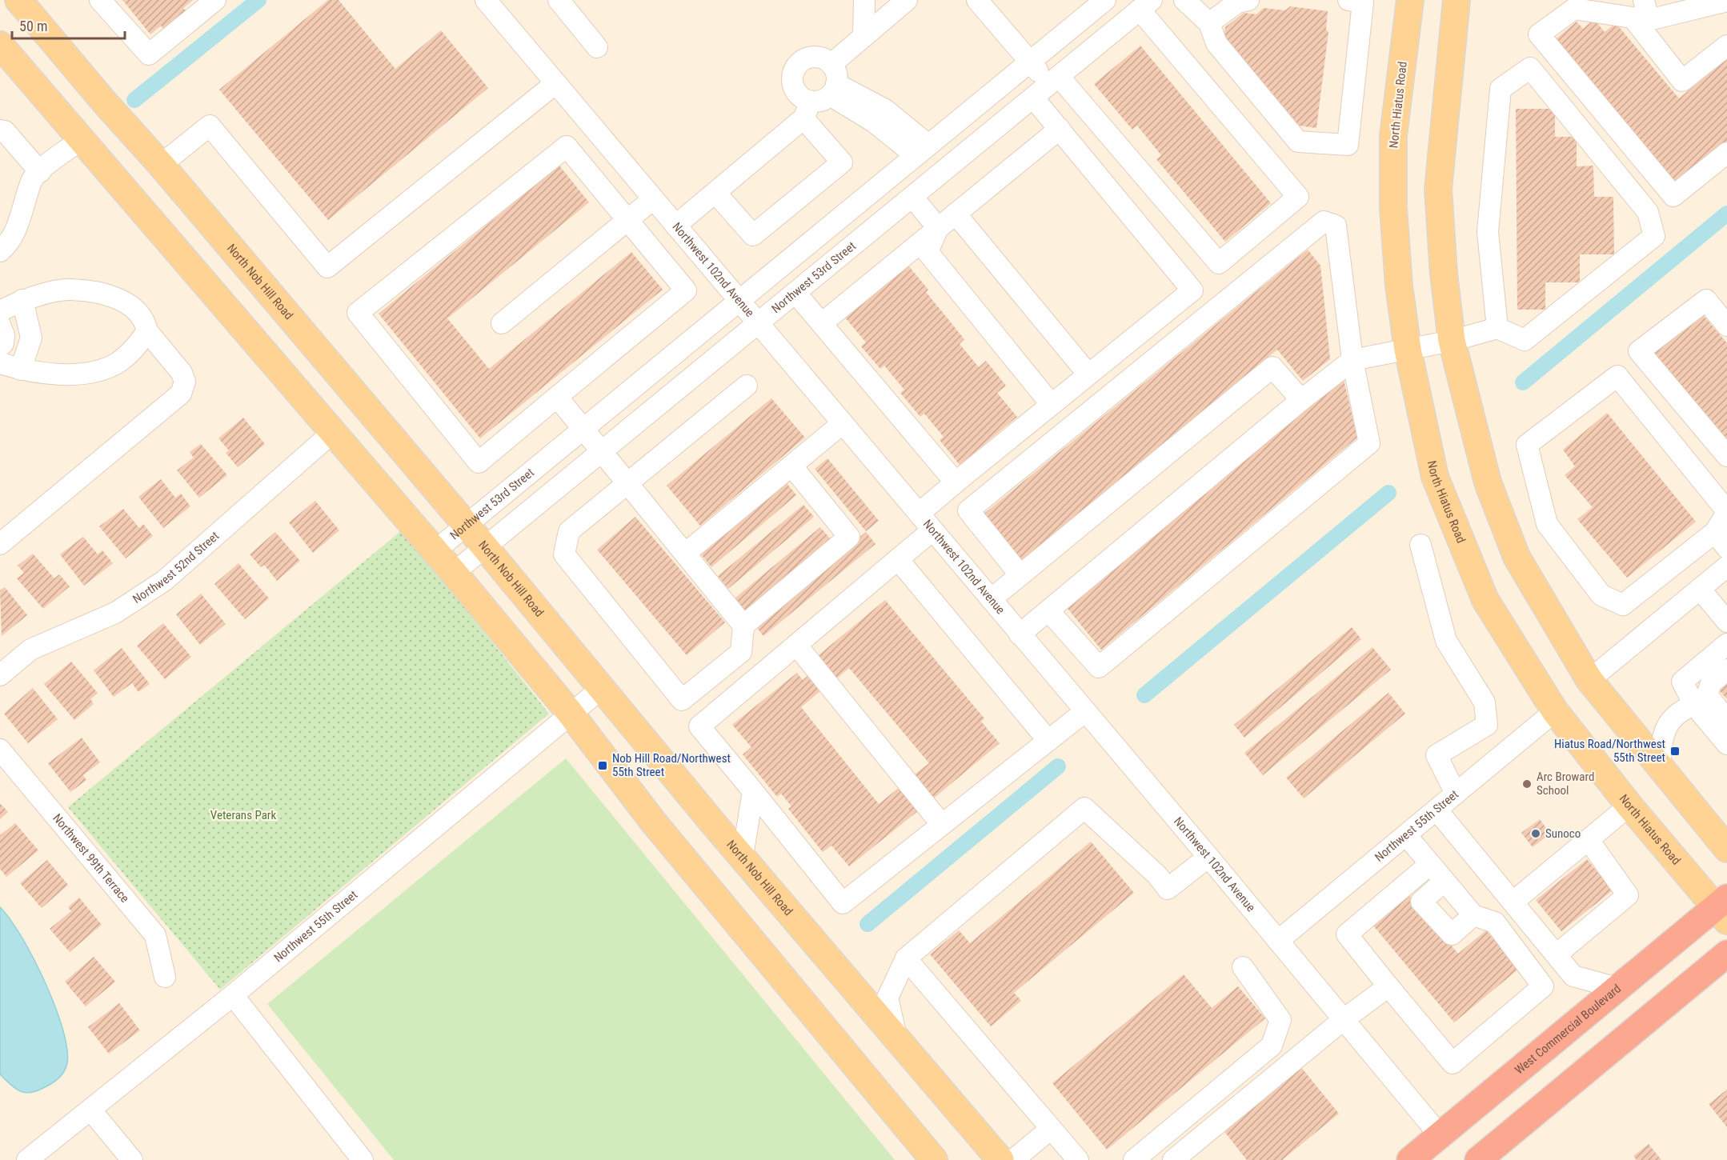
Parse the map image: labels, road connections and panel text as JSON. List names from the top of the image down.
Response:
{
  "streets": {
    "highway": ["West Commercial Boulevard"],
    "main road": ["North Hiatus Road", "North Nob Hill Road"],
    "street": [
      "Northwest 102nd Avenue",
      "Northwest 53rd Street",
      "Northwest 52nd Street",
      "Northwest 55th Street",
      "Northwest 99th Terrace"
    ]
  },
  "crossings": [
    ["North Hiatus Road", "Northwest 55th Street"],
    ["North Hiatus Road", "West Commercial Boulevard"],
    ["Northwest 102nd Avenue", "Northwest 53rd Street"],
    ["Northwest 102nd Avenue", "Northwest 55th Street"],
    ["Northwest 102nd Avenue", "West Commercial Boulevard"],
    ["Northwest 53rd Street", "North Nob Hill Road"],
    ["North Nob Hill Road", "Northwest 55th Street"]
  ],
  "parks": ["Veterans Park"],
  "places": {
    "transit": ["Hiatus Road/Northwest 55th Street", "Nob Hill Road/Northwest 55th Street"],
    "other": ["Arc Broward School", "Sunoco"]
  },
  "scale_bar": "50 m"
}
